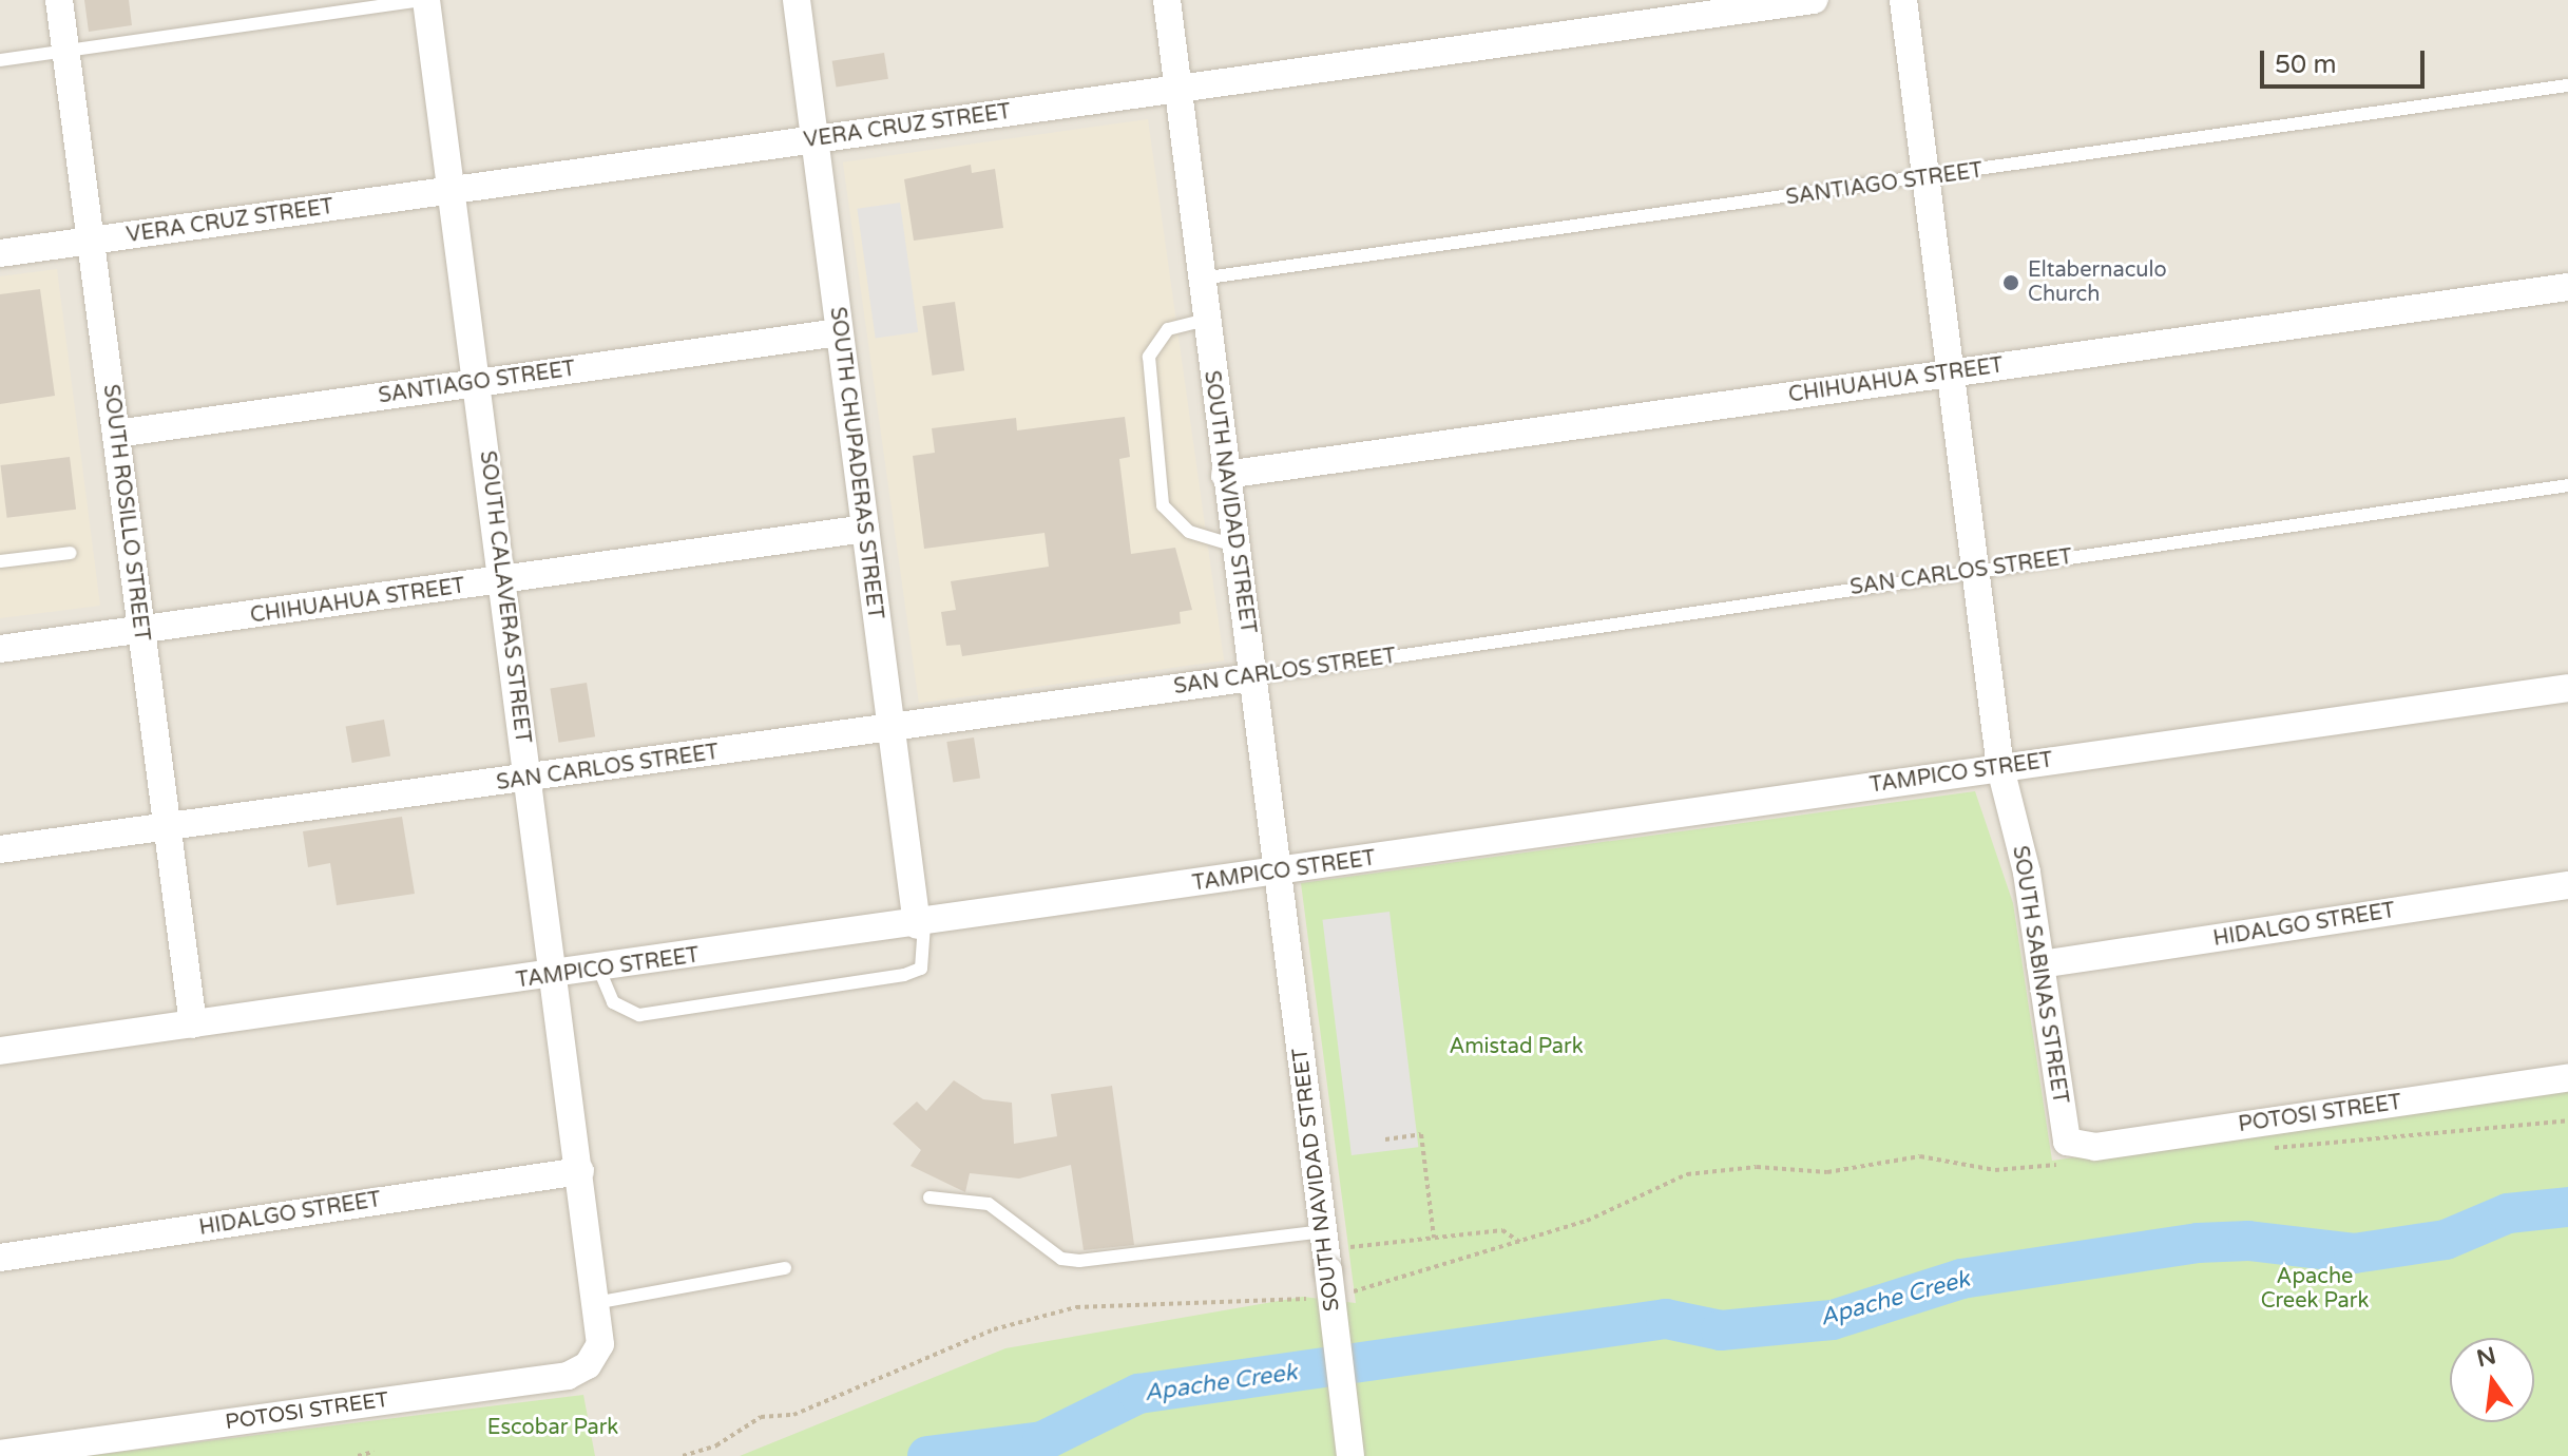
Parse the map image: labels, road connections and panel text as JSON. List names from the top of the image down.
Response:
{
  "streets": {
    "street": [
      "VERA CRUZ STREET",
      "SANTIAGO STREET",
      "CHIHUAHUA STREET",
      "SOUTH CHUPADERAS STREET",
      "SOUTH NAVIDAD STREET",
      "SOUTH ROSILLO STREET",
      "SAN CARLOS STREET",
      "SOUTH CALAVERAS STREET",
      "TAMPICO STREET",
      "HIDALGO STREET",
      "SOUTH SABINAS STREET",
      "POTOSI STREET"
    ]
  },
  "crossings": [
    ["VERA CRUZ STREET", "SOUTH CHUPADERAS STREET"],
    ["VERA CRUZ STREET", "SOUTH NAVIDAD STREET"],
    ["VERA CRUZ STREET", "SOUTH ROSILLO STREET"],
    ["VERA CRUZ STREET", "SOUTH CALAVERAS STREET"],
    ["SANTIAGO STREET", "SOUTH CHUPADERAS STREET"],
    ["SANTIAGO STREET", "SOUTH NAVIDAD STREET"],
    ["SANTIAGO STREET", "SOUTH ROSILLO STREET"],
    ["SANTIAGO STREET", "SOUTH CALAVERAS STREET"],
    ["SANTIAGO STREET", "SOUTH SABINAS STREET"],
    ["CHIHUAHUA STREET", "SOUTH CHUPADERAS STREET"],
    ["CHIHUAHUA STREET", "SOUTH NAVIDAD STREET"],
    ["CHIHUAHUA STREET", "SOUTH ROSILLO STREET"],
    ["CHIHUAHUA STREET", "SOUTH CALAVERAS STREET"],
    ["CHIHUAHUA STREET", "SOUTH SABINAS STREET"],
    ["SOUTH CHUPADERAS STREET", "SAN CARLOS STREET"],
    ["SOUTH CHUPADERAS STREET", "TAMPICO STREET"],
    ["SOUTH NAVIDAD STREET", "SAN CARLOS STREET"],
    ["SOUTH NAVIDAD STREET", "TAMPICO STREET"],
    ["SOUTH ROSILLO STREET", "SAN CARLOS STREET"],
    ["SOUTH ROSILLO STREET", "TAMPICO STREET"],
    ["SAN CARLOS STREET", "SOUTH CALAVERAS STREET"],
    ["SAN CARLOS STREET", "SOUTH SABINAS STREET"],
    ["SOUTH CALAVERAS STREET", "TAMPICO STREET"],
    ["SOUTH CALAVERAS STREET", "HIDALGO STREET"],
    ["SOUTH CALAVERAS STREET", "POTOSI STREET"],
    ["TAMPICO STREET", "SOUTH SABINAS STREET"],
    ["HIDALGO STREET", "SOUTH SABINAS STREET"],
    ["SOUTH SABINAS STREET", "POTOSI STREET"]
  ],
  "water": ["Apache Creek"],
  "parks": ["Amistad Park", "Apache Creek Park", "Escobar Park"],
  "places": ["Eltabernaculo Church"],
  "scale_bar": "50 m",
  "north": "top"
}
